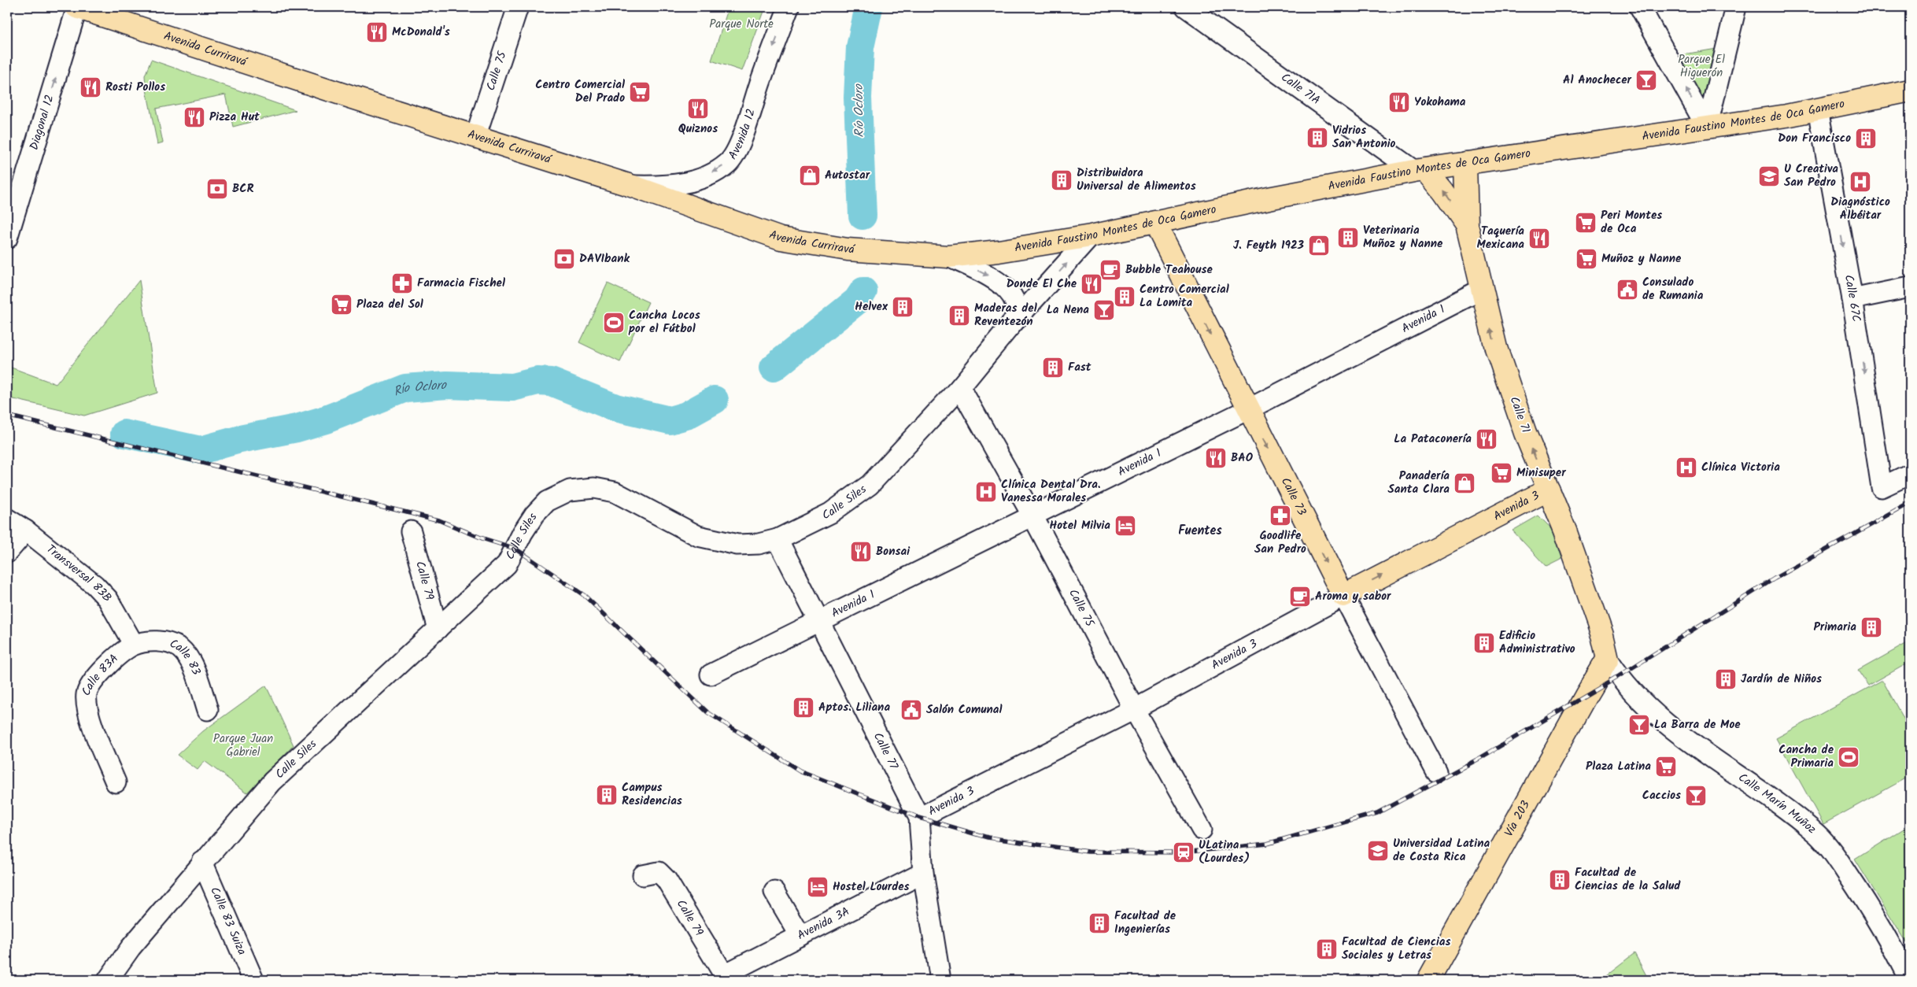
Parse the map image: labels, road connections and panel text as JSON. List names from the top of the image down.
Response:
{
  "streets": {
    "main road": [
      "Avenida Curriravá",
      "Avenida Faustino Montes de Oca Gamero",
      "Calle 71",
      "Calle 73",
      "Avenida 3",
      "Vía 203"
    ],
    "street": [
      "Calle 75",
      "Calle 71A",
      "Diagonal 12",
      "Avenida 12",
      "Calle 67C",
      "Avenida 1",
      "Calle Siles",
      "Transversal 83B",
      "Calle 79",
      "Calle 83",
      "Calle 83A",
      "Calle 77",
      "Calle Marín Muñoz",
      "Calle 83 Suiza",
      "Avenida 3A"
    ]
  },
  "crossings": [
    ["Avenida Curriravá", "Calle 75"],
    ["Avenida Curriravá", "Avenida Faustino Montes de Oca Gamero"],
    ["Avenida Curriravá", "Diagonal 12"],
    ["Avenida Curriravá", "Avenida 12"],
    ["Avenida Curriravá", "Calle Siles"],
    ["Calle 75", "Avenida 1"],
    ["Calle 75", "Calle Siles"],
    ["Calle 75", "Avenida 3"],
    ["Calle 71A", "Avenida Faustino Montes de Oca Gamero"],
    ["Avenida Faustino Montes de Oca Gamero", "Calle 67C"],
    ["Avenida Faustino Montes de Oca Gamero", "Calle 71"],
    ["Avenida Faustino Montes de Oca Gamero", "Calle 73"],
    ["Avenida Faustino Montes de Oca Gamero", "Calle Siles"],
    ["Avenida 1", "Calle 71"],
    ["Avenida 1", "Calle 73"],
    ["Avenida 1", "Calle 77"],
    ["Calle 71", "Avenida 3"],
    ["Calle 71", "Calle Marín Muñoz"],
    ["Calle 71", "Vía 203"],
    ["Calle 73", "Avenida 3"],
    ["Calle Siles", "Calle 79"],
    ["Calle Siles", "Calle 77"],
    ["Calle Siles", "Calle 83 Suiza"],
    ["Avenida 3", "Calle 77"],
    ["Transversal 83B", "Calle 83"],
    ["Transversal 83B", "Calle 83A"],
    ["Calle 79", "Avenida 3A"],
    ["Calle 83", "Calle 83A"],
    ["Calle 77", "Avenida 3A"],
    ["Calle Marín Muñoz", "Vía 203"]
  ],
  "one_way": [
    "Diagonal 12",
    "Avenida 12",
    "Calle 67C",
    "Calle 71",
    "Calle 73"
  ],
  "districts": ["Fuentes"],
  "water": ["Río Ocloro"],
  "parks": ["Parque Norte", "Parque El Higuerón", "Parque Juan Gabriel"],
  "places": {
    "restaurant": [
      "McDonald's",
      "Rosti Pollos",
      "Yokohama",
      "Quiznos",
      "Pizza Hut",
      "Taquería Mexicana",
      "Donde El Che",
      "La Pataconería",
      "BAO",
      "Bonsai"
    ],
    "bar": [
      "Al Anochecer",
      "La Nena",
      "La Barra de Moe",
      "Caccios"
    ],
    "supermarket": [
      "Centro Comercial Del Prado",
      "Peri Montes de Oca",
      "Muñoz y Nanne",
      "Plaza del Sol",
      "Minisuper",
      "Plaza Latina"
    ],
    "building": [
      "Vidrios San Antonio",
      "Don Francisco",
      "Distribuidora Universal de Alimentos",
      "Veterinaria Muñoz y Nanne",
      "Centro Comercial La Lomita",
      "Helvex",
      "Maderas del Reventezón",
      "Fast",
      "Primaria",
      "Edificio Administrativo",
      "Jardín de Niños",
      "Aptos. Liliana",
      "Campus Residencias",
      "Facultad de Ciencias de la Salud",
      "Facultad de Ingenierías",
      "Facultad de Ciencias Sociales y Letras"
    ],
    "shop": ["Autostar", "J. Feyth 1923", "Panadería Santa Clara"],
    "school or university": ["U Creativa San Pedro", "Universidad Latina de Costa Rica"],
    "hospital": ["Diagnóstico Albéitar", "Clínica Victoria", "Clínica Dental Dra. Vanessa Morales"],
    "bank": ["BCR", "DAVIbank"],
    "cafe": ["Bubble Teahouse", "Aroma y sabor"],
    "pharmacy": ["Farmacia Fischel", "Goodlife San Pedro"],
    "public building": ["Consulado de Rumania", "Salón Comunal"],
    "sports": ["Cancha Locos por el Fútbol", "Cancha de Primaria"],
    "hotel": ["Hotel Milvia", "Hostel Lourdes"],
    "station": ["ULatina (Lourdes)"]
  }
}
